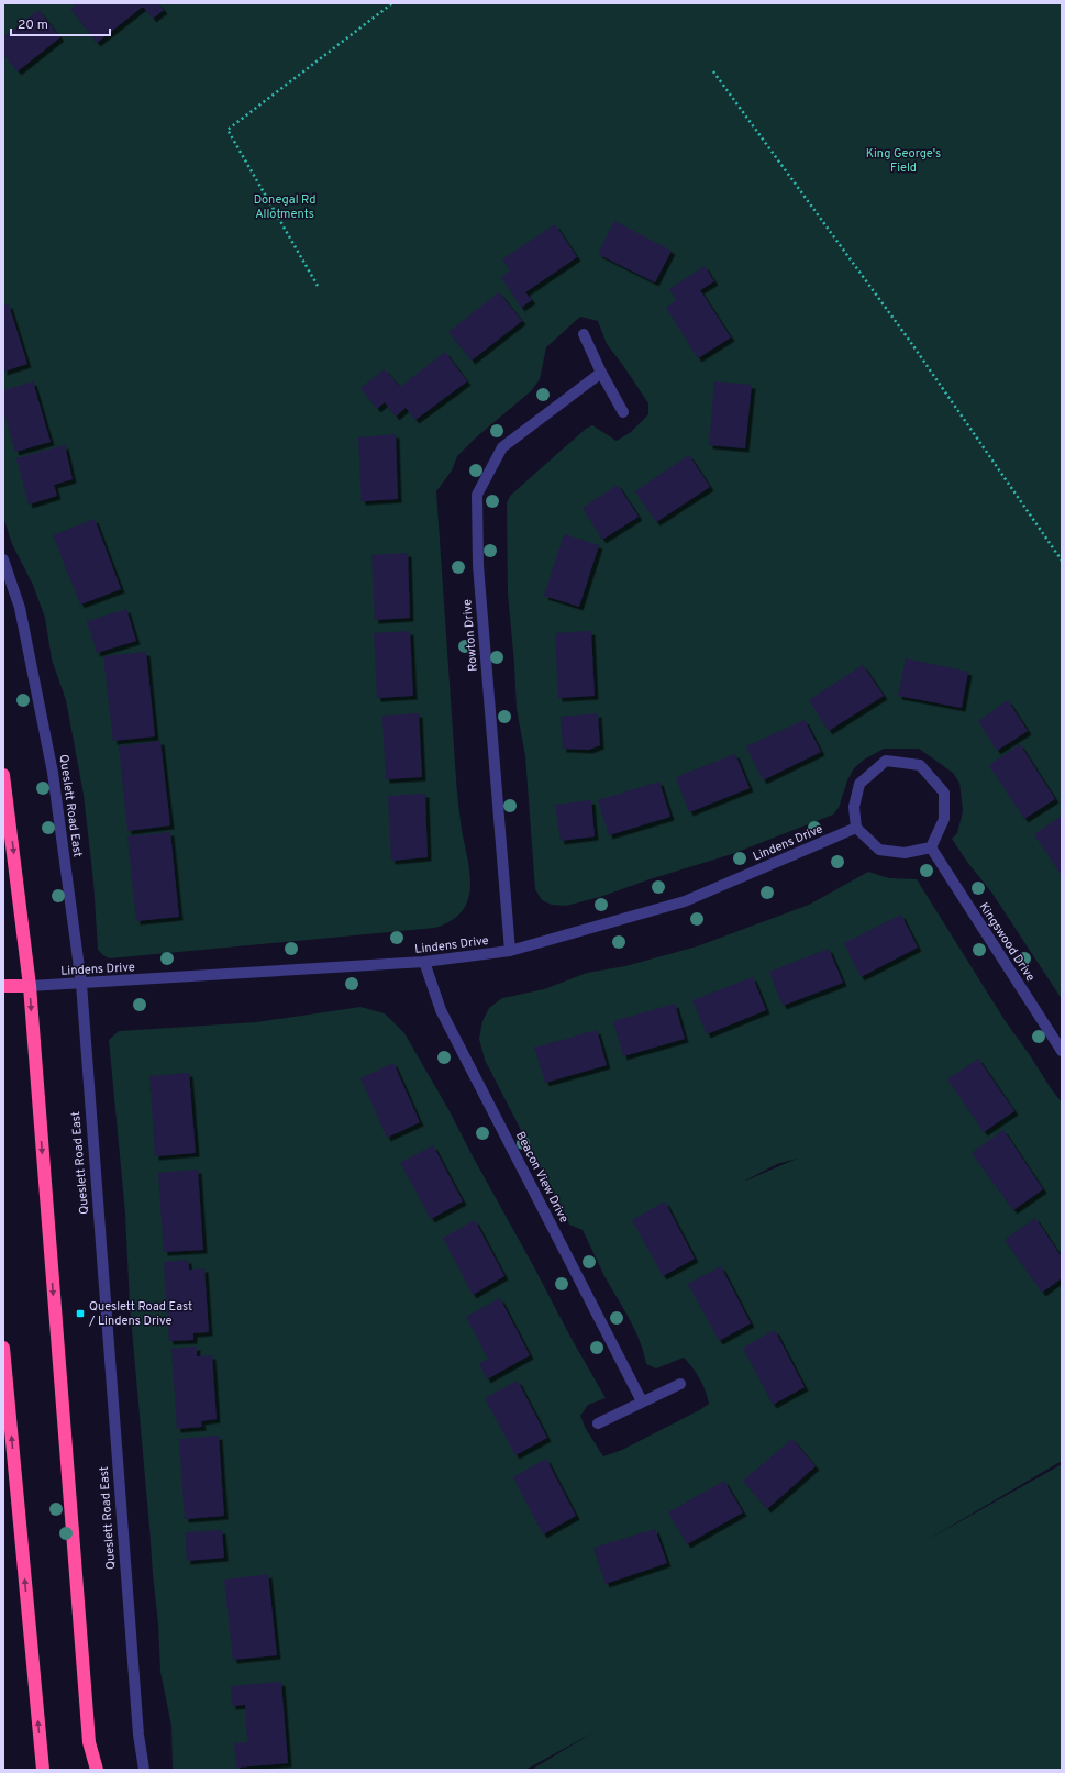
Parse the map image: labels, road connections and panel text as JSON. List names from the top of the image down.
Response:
{
  "streets": {
    "street": [
      "Rowton Drive",
      "Queslett Road East",
      "Lindens Drive",
      "Kingswood Drive",
      "Beacon View Drive"
    ]
  },
  "crossings": [
    ["Rowton Drive", "Lindens Drive"],
    ["Queslett Road East", "Lindens Drive"],
    ["Lindens Drive", "Kingswood Drive"],
    ["Lindens Drive", "Beacon View Drive"]
  ],
  "parks": ["King George's Field", "Donegal Rd Allotments"],
  "places": {
    "transit": ["Queslett Road East / Lindens Drive"]
  },
  "scale_bar": "20 m"
}
